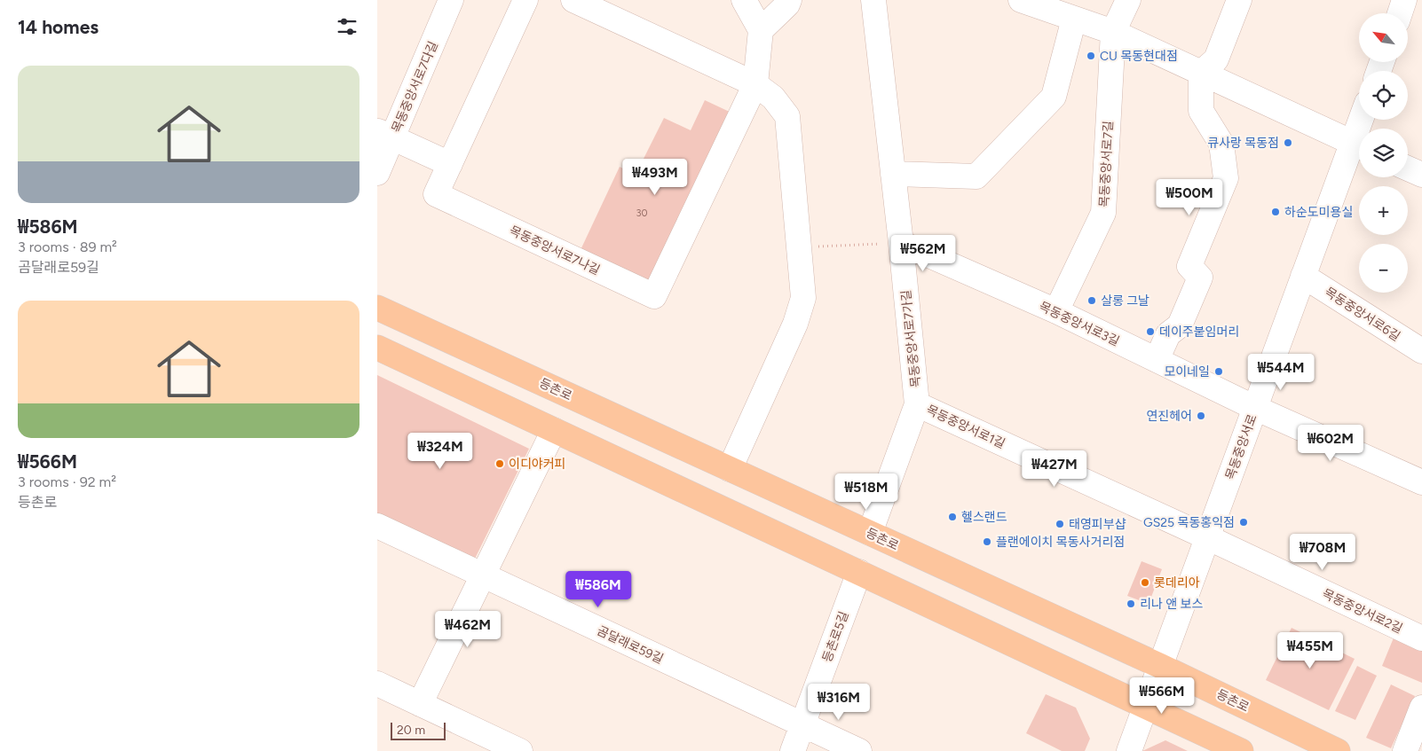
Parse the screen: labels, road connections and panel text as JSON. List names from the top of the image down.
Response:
{
  "streets": {
    "main road": ["등촌로"],
    "street": [
      "목동중앙서로7다길",
      "목동중앙서로7길",
      "목동중앙서로7나길",
      "목동중앙서로6길",
      "목동중앙서로3길",
      "목동중앙서로7가길",
      "목동중앙서로1길",
      "목동중앙서로",
      "목동중앙서로2길",
      "등촌로5길",
      "곰달래로59길"
    ]
  },
  "crossings": [
    ["목동중앙서로7길", "목동중앙서로3길"],
    ["목동중앙서로6길", "목동중앙서로"],
    ["목동중앙서로3길", "목동중앙서로7가길"],
    ["목동중앙서로3길", "목동중앙서로"],
    ["목동중앙서로7가길", "등촌로"],
    ["목동중앙서로7가길", "목동중앙서로1길"],
    ["등촌로", "목동중앙서로"],
    ["목동중앙서로1길", "목동중앙서로"],
    ["목동중앙서로1길", "목동중앙서로2길"],
    ["목동중앙서로", "목동중앙서로2길"],
    ["등촌로5길", "곰달래로59길"]
  ],
  "places": [
    "CU 목동현대점",
    "큐사랑 목동점",
    "하순도미용실",
    "살롱 그날",
    "데이주붙임머리",
    "모이네일",
    "연진헤어",
    "이디야커피",
    "헬스랜드",
    "GS25 목동홍익점",
    "태영피부샵",
    "플랜에이치 목동사거리점",
    "롯데리아",
    "리나 앤 보스"
  ],
  "house_numbers": ["30"],
  "scale_bar": "20 m",
  "north": "top left",
  "page": {
    "heading": "14 homes",
    "map_buttons": ["+", "−"],
    "list": [
      {
        "name": "₩586M",
        "note": "3 rooms · 89 m² · 곰달래로59길"
      },
      {
        "name": "₩566M",
        "note": "3 rooms · 92 m² · 등촌로"
      }
    ],
    "price": [
      "₩493M",
      "₩500M",
      "₩562M",
      "₩544M",
      "₩602M",
      "₩324M",
      "₩427M",
      "₩518M",
      "₩708M",
      "₩586M",
      "₩462M",
      "₩455M",
      "₩566M",
      "₩316M"
    ],
    "scale": "20 m"
  }
}
